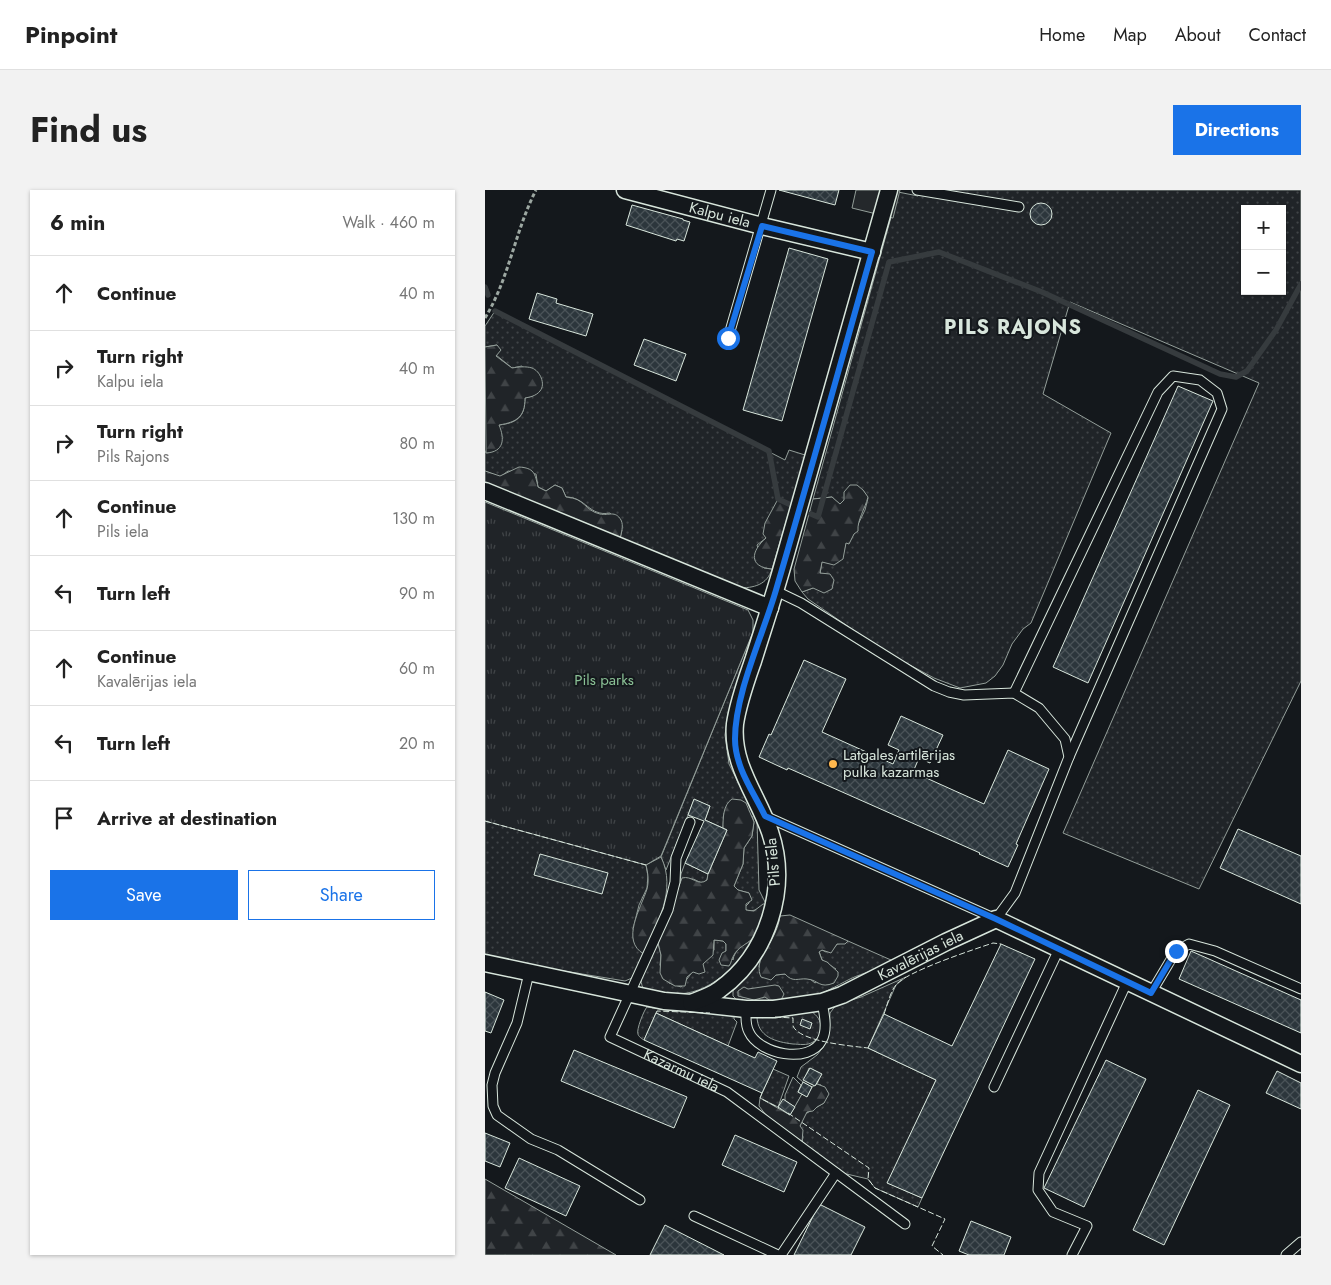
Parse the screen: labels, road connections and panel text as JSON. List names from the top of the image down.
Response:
{
  "streets": {
    "street": ["Kalpu iela", "Pils iela", "Kavalērijas iela"],
    "lane": ["Kazarmu iela"]
  },
  "crossings": [
    ["Kalpu iela", "Pils iela"],
    ["Pils iela", "Kavalērijas iela"]
  ],
  "districts": ["PILS RAJONS"],
  "parks": ["Pils parks"],
  "places": ["Latgales artilērijas pulka kazarmas"],
  "page": {
    "header": "Pinpoint",
    "nav": [
      "Home",
      "Map",
      "About",
      "Contact"
    ],
    "title": "Find us",
    "buttons": [
      "Directions",
      ["Save", "Share"]
    ],
    "heading": ["6 min", "Walk · 460 m"],
    "map_buttons": ["+", "−"],
    "list": [
      ["Continue", "40 m"],
      ["Turn right", "Kalpu iela", "40 m"],
      ["Turn right", "Pils Rajons", "80 m"],
      ["Continue", "Pils iela", "130 m"],
      ["Turn left", "90 m"],
      ["Continue", "Kavalērijas iela", "60 m"],
      ["Turn left", "20 m"],
      "Arrive at destination"
    ]
  }
}
